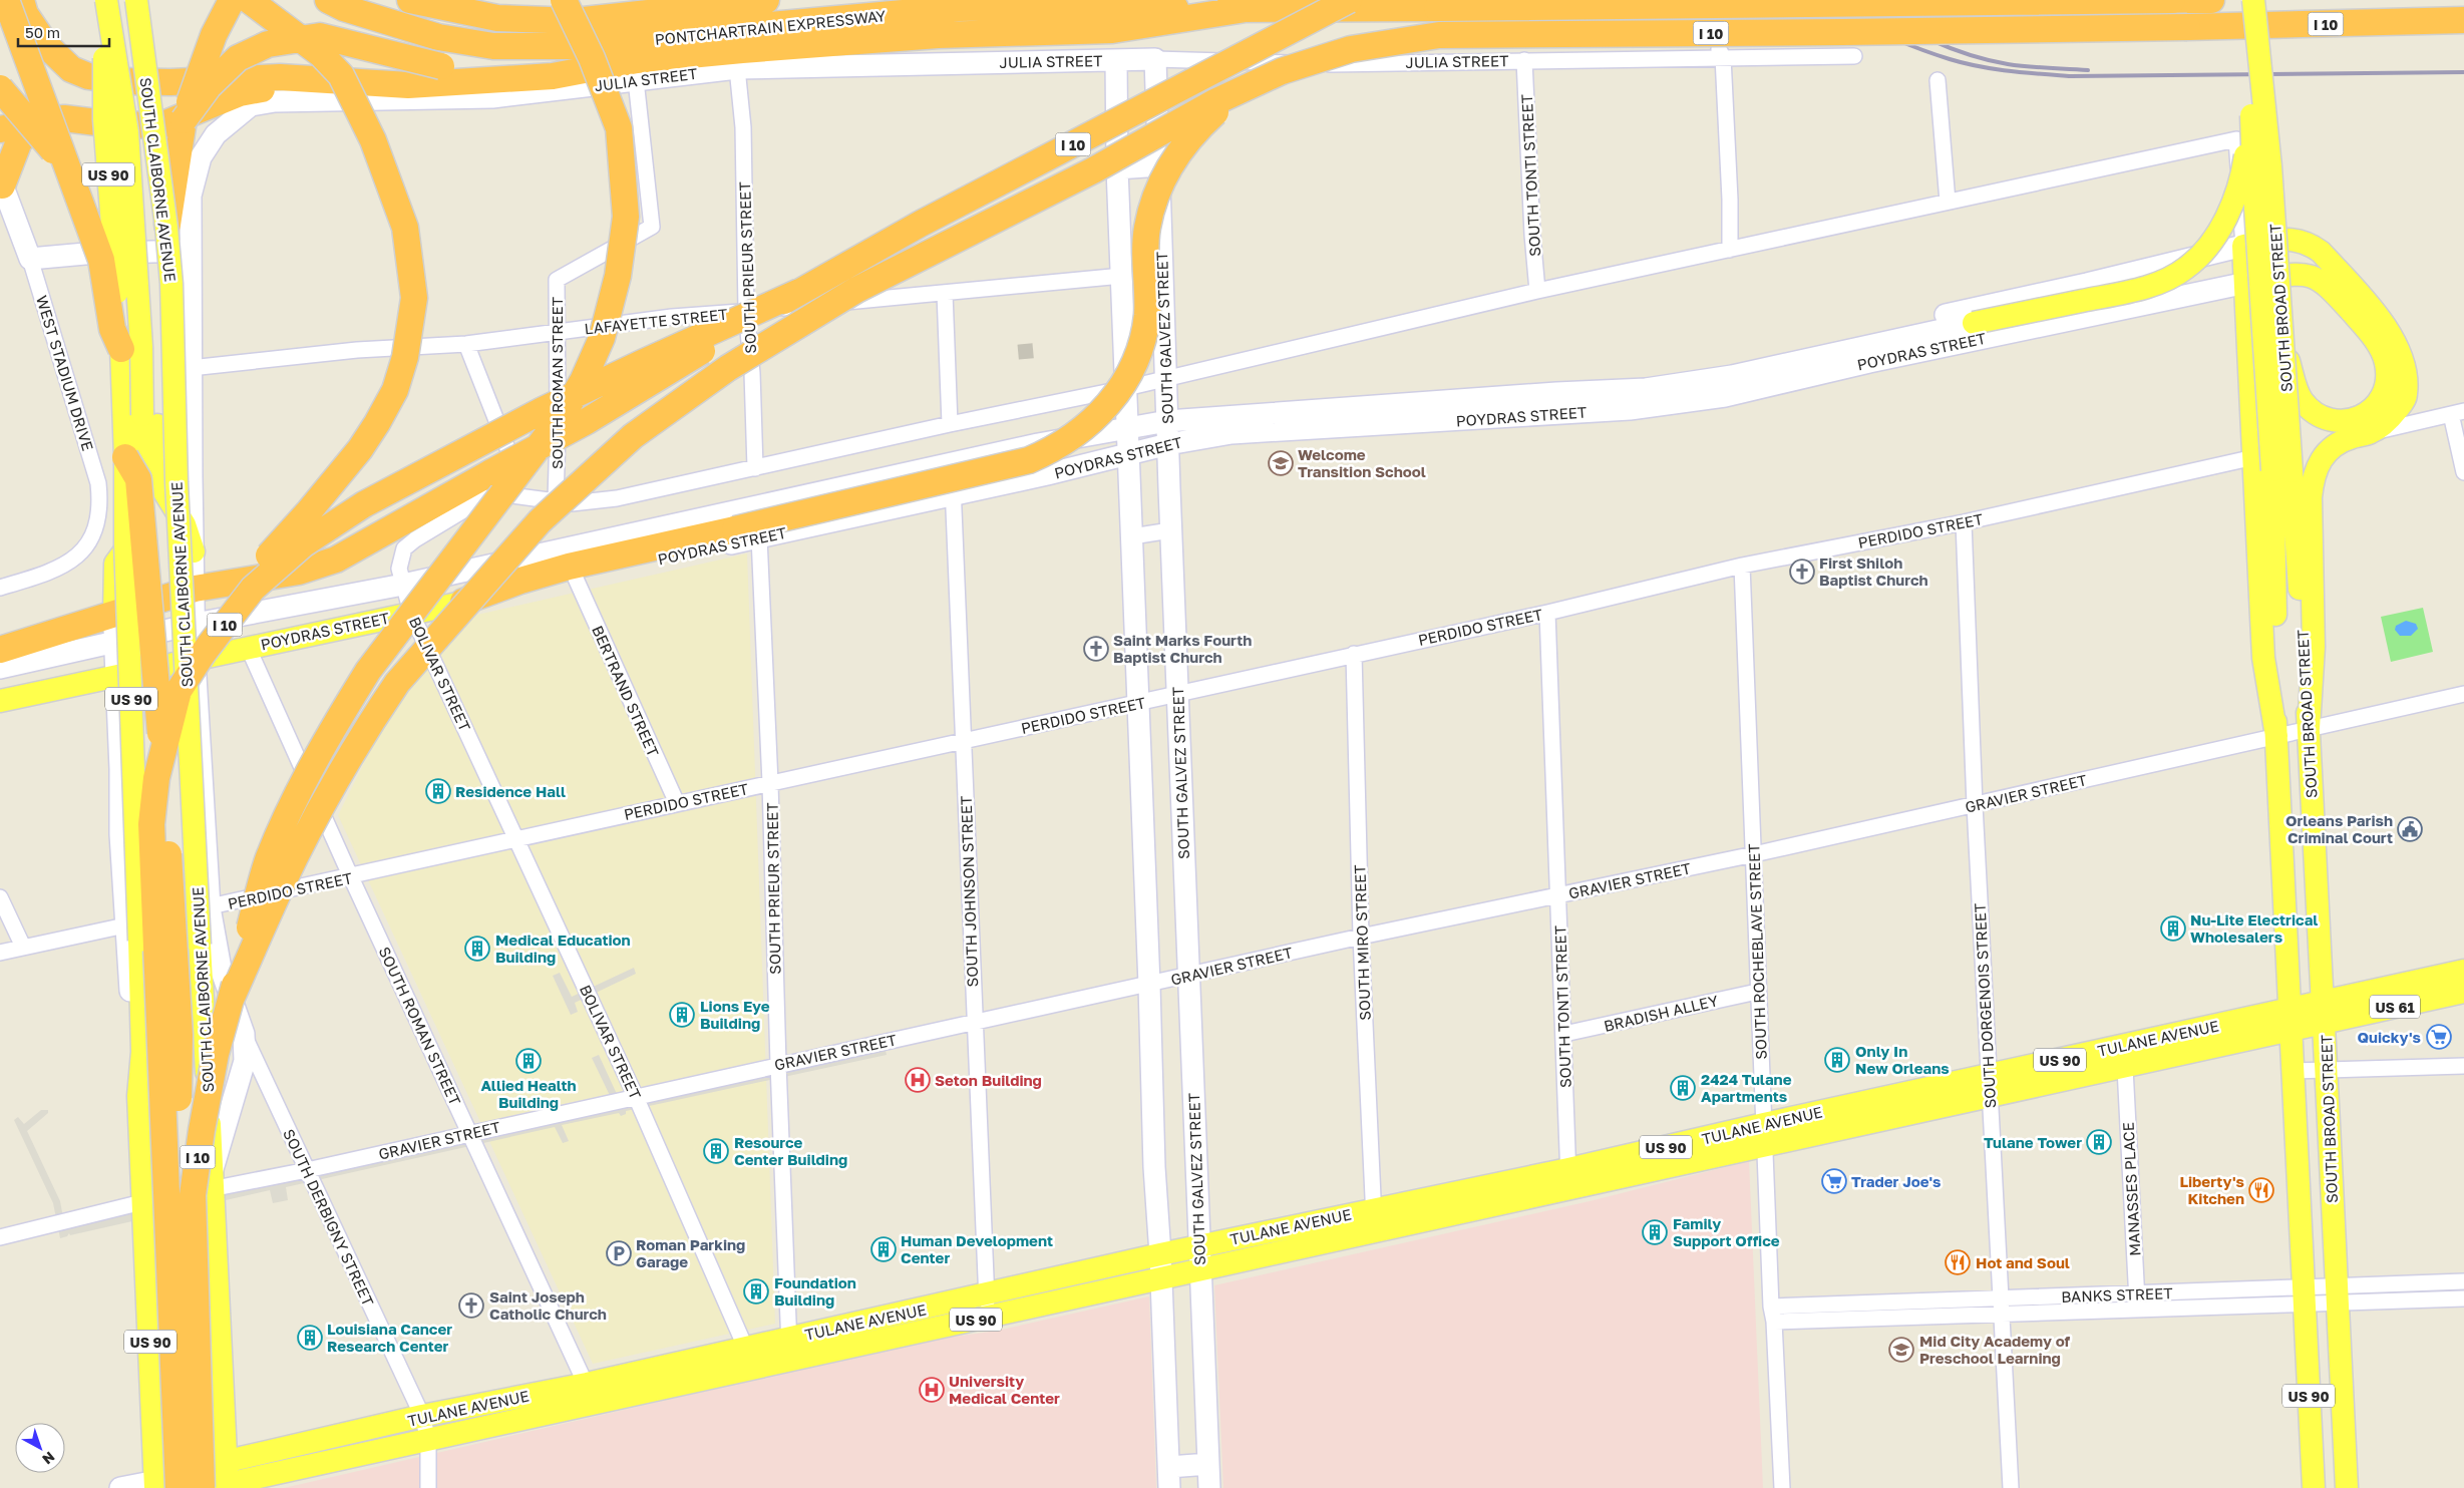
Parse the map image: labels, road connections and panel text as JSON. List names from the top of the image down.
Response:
{
  "streets": {
    "highway": ["I 10", "PONTCHARTRAIN EXPRESSWAY"],
    "main road": [
      "US 90",
      "SOUTH CLAIBORNE AVENUE",
      "SOUTH BROAD STREET",
      "POYDRAS STREET",
      "US 61",
      "TULANE AVENUE"
    ],
    "street": [
      "JULIA STREET",
      "SOUTH TONTI STREET",
      "SOUTH PRIEUR STREET",
      "LAFAYETTE STREET",
      "SOUTH GALVEZ STREET",
      "WEST STADIUM DRIVE",
      "SOUTH ROMAN STREET",
      "PERDIDO STREET",
      "BOLIVAR STREET",
      "BERTRAND STREET",
      "GRAVIER STREET",
      "SOUTH JOHNSON STREET",
      "SOUTH MIRO STREET",
      "SOUTH ROCHEBLAVE STREET",
      "SOUTH DORGENOIS STREET",
      "BRADISH ALLEY",
      "MANASSES PLACE",
      "SOUTH DERBIGNY STREET",
      "BANKS STREET"
    ]
  },
  "crossings": [
    ["I 10", "US 90"],
    ["I 10", "SOUTH CLAIBORNE AVENUE"],
    ["I 10", "POYDRAS STREET"],
    ["I 10", "TULANE AVENUE"],
    ["JULIA STREET", "SOUTH TONTI STREET"],
    ["JULIA STREET", "SOUTH CLAIBORNE AVENUE"],
    ["JULIA STREET", "SOUTH PRIEUR STREET"],
    ["JULIA STREET", "SOUTH GALVEZ STREET"],
    ["JULIA STREET", "SOUTH ROMAN STREET"],
    ["US 90", "PERDIDO STREET"],
    ["US 90", "GRAVIER STREET"],
    ["US 90", "TULANE AVENUE"],
    ["SOUTH TONTI STREET", "PERDIDO STREET"],
    ["SOUTH TONTI STREET", "GRAVIER STREET"],
    ["SOUTH TONTI STREET", "BRADISH ALLEY"],
    ["SOUTH TONTI STREET", "TULANE AVENUE"],
    ["SOUTH CLAIBORNE AVENUE", "LAFAYETTE STREET"],
    ["SOUTH CLAIBORNE AVENUE", "POYDRAS STREET"],
    ["SOUTH CLAIBORNE AVENUE", "PERDIDO STREET"],
    ["SOUTH CLAIBORNE AVENUE", "GRAVIER STREET"],
    ["SOUTH CLAIBORNE AVENUE", "TULANE AVENUE"],
    ["SOUTH CLAIBORNE AVENUE", "SOUTH DERBIGNY STREET"],
    ["SOUTH PRIEUR STREET", "LAFAYETTE STREET"],
    ["SOUTH PRIEUR STREET", "POYDRAS STREET"],
    ["SOUTH PRIEUR STREET", "PERDIDO STREET"],
    ["SOUTH PRIEUR STREET", "GRAVIER STREET"],
    ["SOUTH PRIEUR STREET", "TULANE AVENUE"],
    ["SOUTH BROAD STREET", "GRAVIER STREET"],
    ["SOUTH BROAD STREET", "TULANE AVENUE"],
    ["SOUTH BROAD STREET", "BANKS STREET"],
    ["LAFAYETTE STREET", "SOUTH ROMAN STREET"],
    ["SOUTH GALVEZ STREET", "POYDRAS STREET"],
    ["SOUTH GALVEZ STREET", "PERDIDO STREET"],
    ["SOUTH GALVEZ STREET", "GRAVIER STREET"],
    ["SOUTH GALVEZ STREET", "TULANE AVENUE"],
    ["POYDRAS STREET", "SOUTH ROMAN STREET"],
    ["POYDRAS STREET", "BOLIVAR STREET"],
    ["POYDRAS STREET", "BERTRAND STREET"],
    ["POYDRAS STREET", "SOUTH JOHNSON STREET"],
    ["SOUTH ROMAN STREET", "PERDIDO STREET"],
    ["SOUTH ROMAN STREET", "GRAVIER STREET"],
    ["SOUTH ROMAN STREET", "TULANE AVENUE"],
    ["PERDIDO STREET", "BOLIVAR STREET"],
    ["PERDIDO STREET", "BERTRAND STREET"],
    ["PERDIDO STREET", "SOUTH JOHNSON STREET"],
    ["PERDIDO STREET", "SOUTH MIRO STREET"],
    ["PERDIDO STREET", "SOUTH ROCHEBLAVE STREET"],
    ["PERDIDO STREET", "SOUTH DORGENOIS STREET"],
    ["BOLIVAR STREET", "GRAVIER STREET"],
    ["BOLIVAR STREET", "TULANE AVENUE"],
    ["GRAVIER STREET", "SOUTH JOHNSON STREET"],
    ["GRAVIER STREET", "SOUTH MIRO STREET"],
    ["GRAVIER STREET", "SOUTH ROCHEBLAVE STREET"],
    ["GRAVIER STREET", "SOUTH DORGENOIS STREET"],
    ["GRAVIER STREET", "SOUTH DERBIGNY STREET"],
    ["SOUTH JOHNSON STREET", "TULANE AVENUE"],
    ["SOUTH MIRO STREET", "TULANE AVENUE"],
    ["SOUTH ROCHEBLAVE STREET", "BRADISH ALLEY"],
    ["SOUTH ROCHEBLAVE STREET", "TULANE AVENUE"],
    ["SOUTH ROCHEBLAVE STREET", "BANKS STREET"],
    ["SOUTH DORGENOIS STREET", "TULANE AVENUE"],
    ["SOUTH DORGENOIS STREET", "BANKS STREET"],
    ["TULANE AVENUE", "MANASSES PLACE"],
    ["TULANE AVENUE", "SOUTH DERBIGNY STREET"],
    ["MANASSES PLACE", "BANKS STREET"]
  ],
  "places": {
    "school or university": ["Welcome Transition School", "Mid City Academy of Preschool Learning"],
    "church": ["First Shiloh Baptist Church", "Saint Marks Fourth Baptist Church", "Saint Joseph Catholic Church"],
    "building": [
      "Residence Hall",
      "Nu-Lite Electrical Wholesalers",
      "Medical Education Building",
      "Lions Eye Building",
      "Only In New Orleans",
      "Allied Health Building",
      "2424 Tulane Apartments",
      "Tulane Tower",
      "Resource Center Building",
      "Family Support Office",
      "Human Development Center",
      "Foundation Building",
      "Louisiana Cancer Research Center"
    ],
    "public building": ["Orleans Parish Criminal Court"],
    "supermarket": ["Quicky's", "Trader Joe's"],
    "hospital": ["Seton Building", "University Medical Center"],
    "restaurant": ["Liberty's Kitchen", "Hot and Soul"],
    "parking": ["Roman Parking Garage"]
  },
  "scale_bar": "50 m",
  "north": "bottom right"
}
